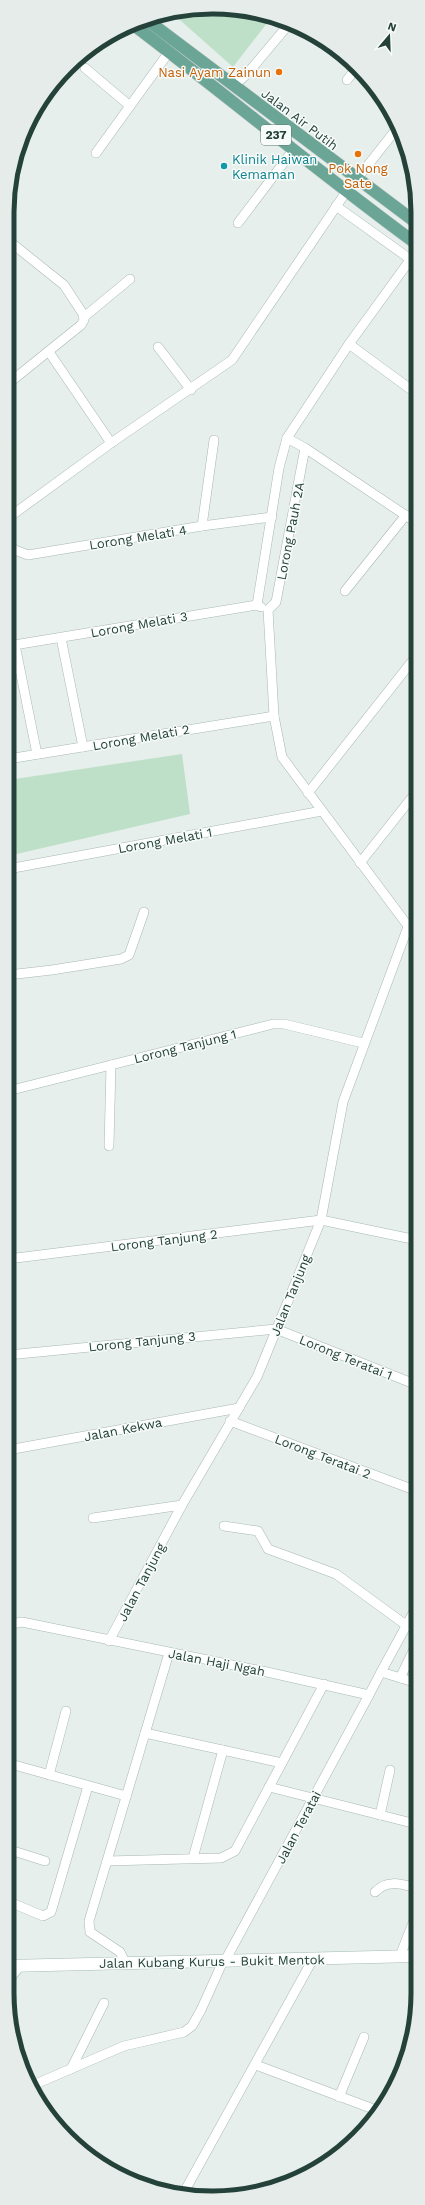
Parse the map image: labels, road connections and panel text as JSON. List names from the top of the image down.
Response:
{
  "streets": {
    "main road": ["Jalan Air Putih", "237", "Jalan Kubang Kurus - Bukit Mentok"],
    "street": [
      "Lorong Pauh 2A",
      "Lorong Melati 4",
      "Lorong Melati 3",
      "Lorong Melati 2",
      "Lorong Melati 1",
      "Lorong Tanjung 1",
      "Lorong Tanjung 2",
      "Jalan Tanjung",
      "Lorong Tanjung 3",
      "Lorong Teratai 1",
      "Jalan Kekwa",
      "Lorong Teratai 2",
      "Jalan Haji Ngah",
      "Jalan Teratai"
    ]
  },
  "crossings": [
    ["Lorong Tanjung 1", "Jalan Tanjung"],
    ["Lorong Tanjung 2", "Jalan Tanjung"],
    ["Jalan Tanjung", "Lorong Tanjung 3"],
    ["Jalan Tanjung", "Lorong Teratai 1"],
    ["Jalan Tanjung", "Jalan Kekwa"],
    ["Jalan Tanjung", "Lorong Teratai 2"],
    ["Jalan Tanjung", "Jalan Haji Ngah"],
    ["Lorong Tanjung 3", "Lorong Teratai 1"],
    ["Jalan Haji Ngah", "Jalan Teratai"],
    ["Jalan Teratai", "Jalan Kubang Kurus - Bukit Mentok"]
  ],
  "places": ["Nasi Ayam Zainun", "Pok Nong Sate", "Klinik Haiwan Kemaman"],
  "north": "top"
}
